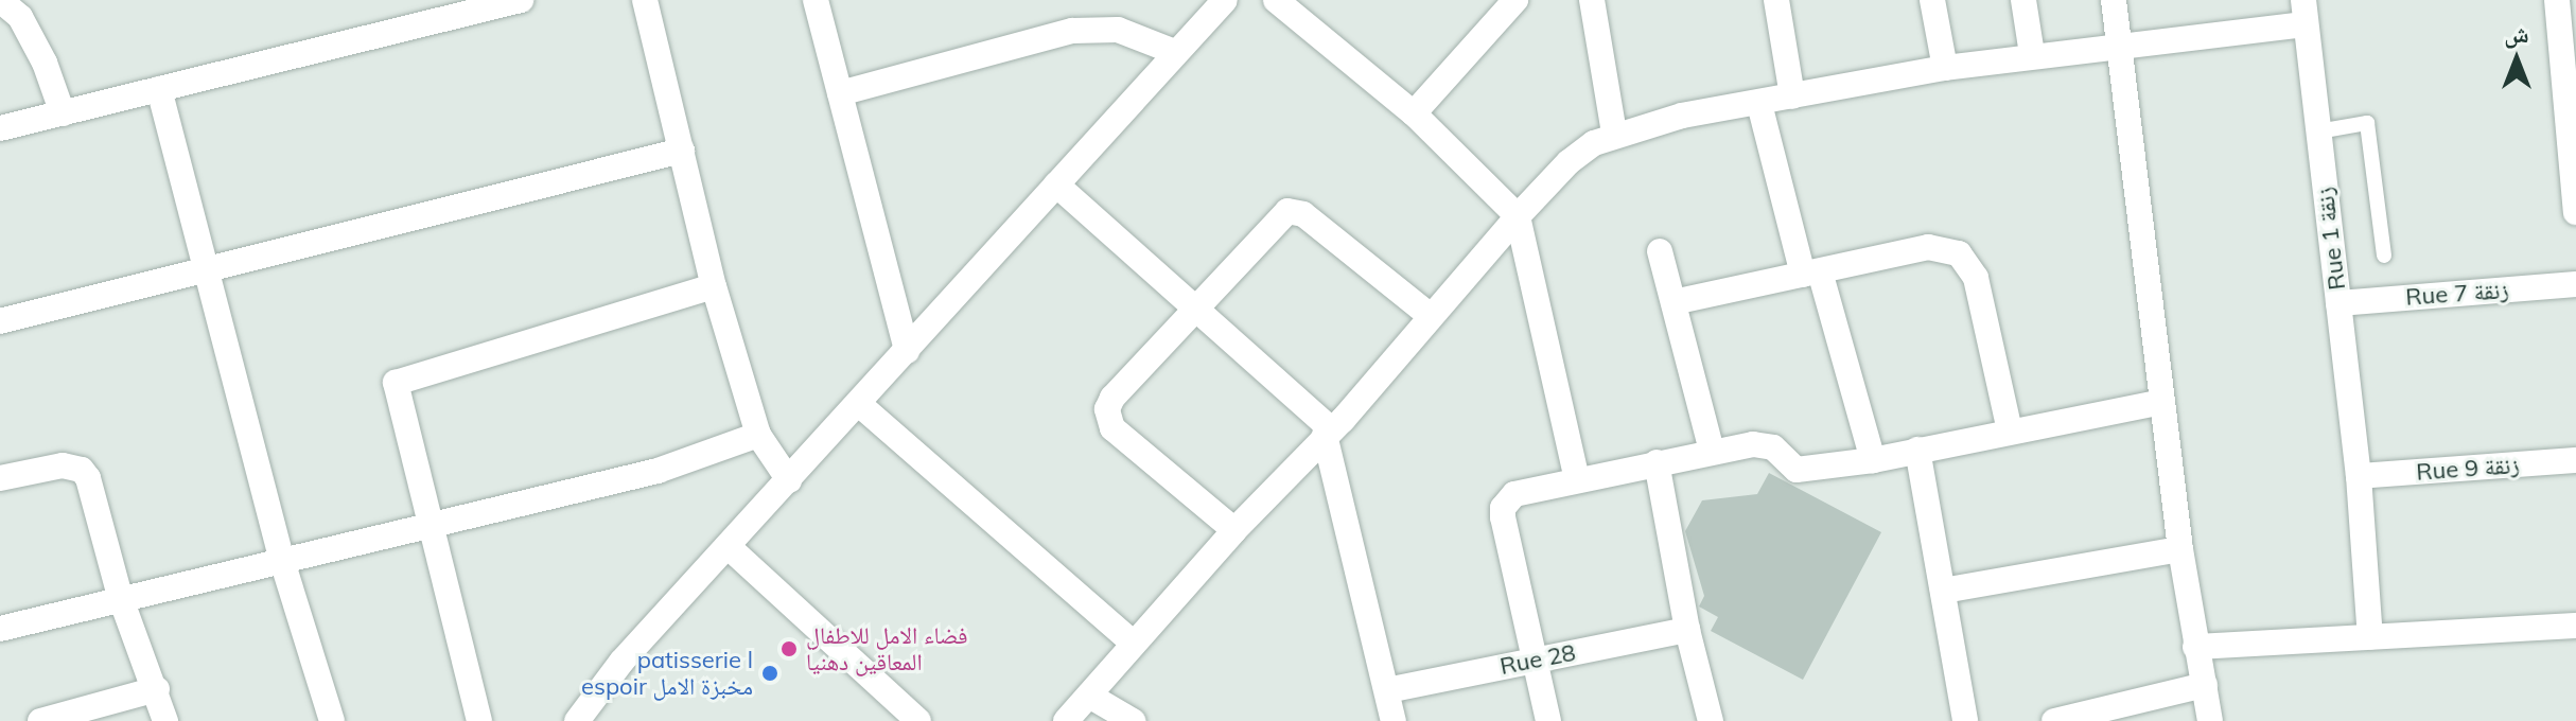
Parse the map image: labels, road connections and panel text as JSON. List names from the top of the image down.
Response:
{
  "streets": {
    "street": [
      "Rue 1 زنقة",
      "Rue 7 زنقة",
      "Rue 9 زنقة",
      "Rue 28"
    ]
  },
  "crossings": [
    ["Rue 1 زنقة", "Rue 7 زنقة"],
    ["Rue 1 زنقة", "Rue 9 زنقة"]
  ],
  "places": ["فضاء الامل للاطفال المعاقين دهنيا", "patisserie l espoir مخبزة الامل"],
  "north": "top"
}
